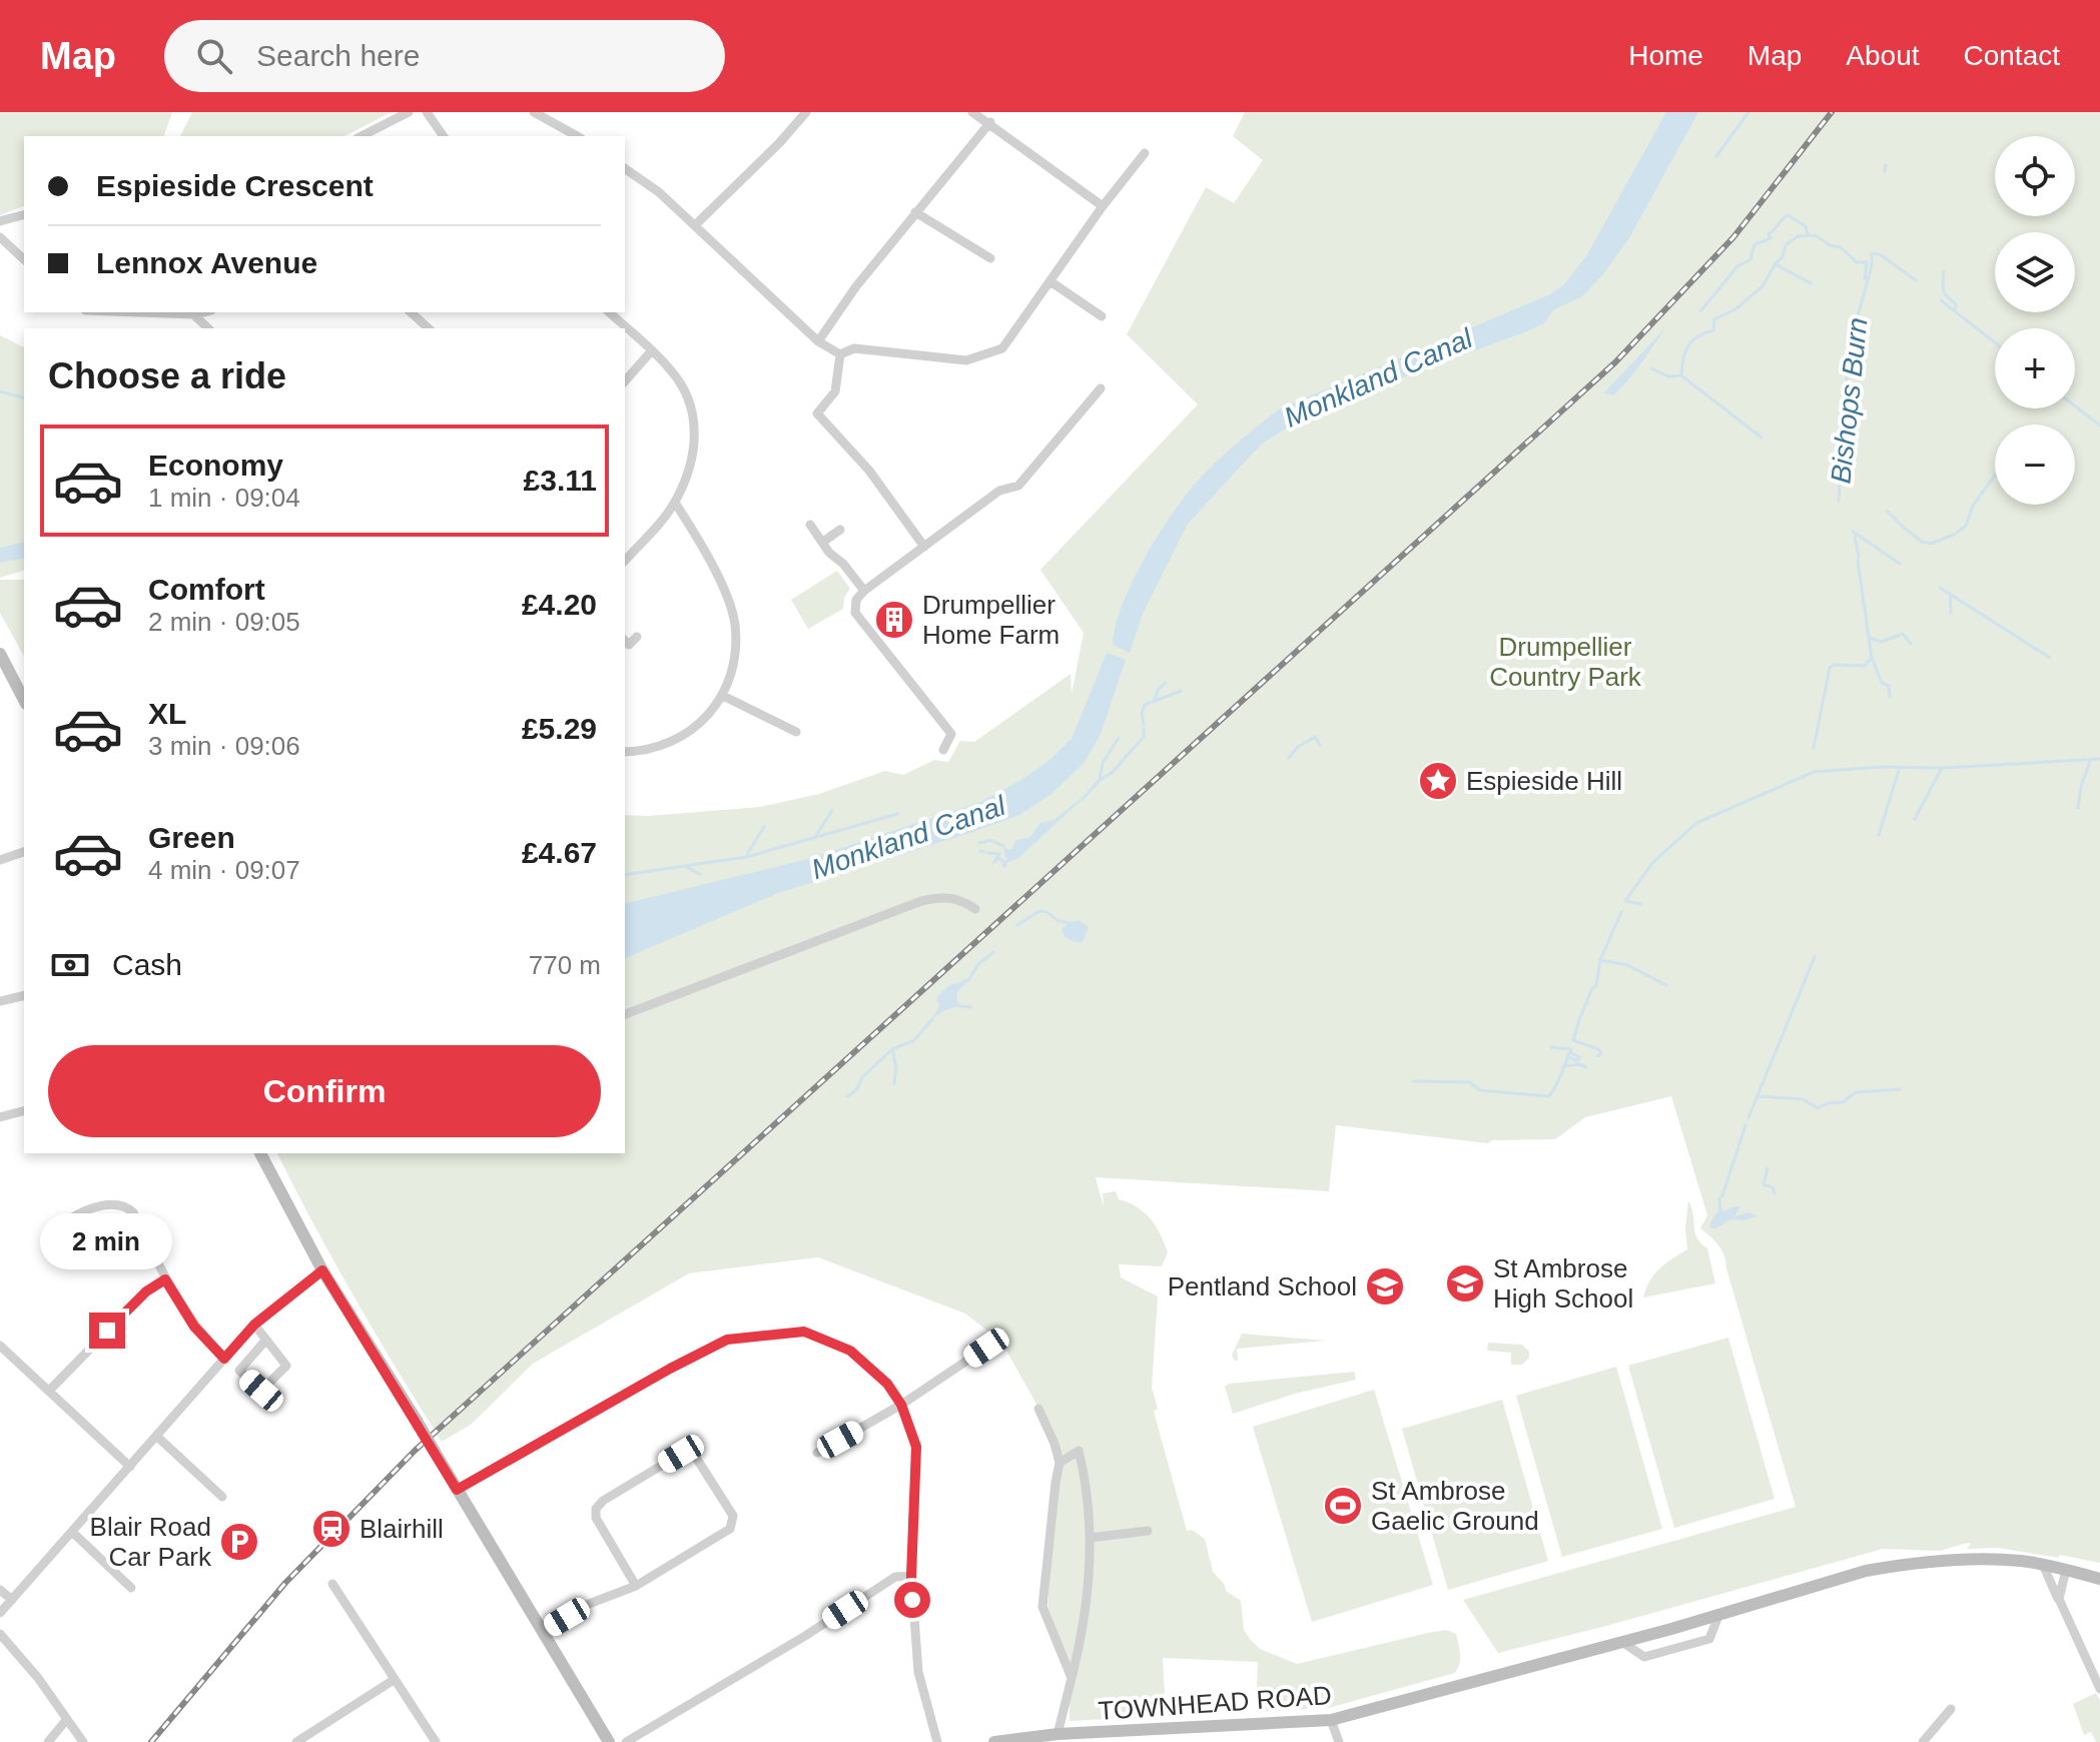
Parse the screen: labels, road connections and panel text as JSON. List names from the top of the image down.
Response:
{
  "streets": {
    "street": ["TOWNHEAD ROAD"]
  },
  "water": ["Monkland Canal", "Bishops Burn"],
  "parks": ["Drumpellier Country Park"],
  "places": {
    "building": ["Drumpellier Home Farm"],
    "place": ["Espieside Hill"],
    "school or university": ["St Ambrose High School", "Pentland School"],
    "sports": ["St Ambrose Gaelic Ground"],
    "station": ["Blairhill"],
    "parking": ["Blair Road Car Park"]
  },
  "page": {
    "header": "Map",
    "search": "Search here",
    "nav": [
      "Home",
      "Map",
      "About",
      "Contact"
    ],
    "map_buttons": ["+", "−"],
    "banner": ["Espieside Crescent", "Lennox Avenue"],
    "heading": "Choose a ride",
    "list": [
      {
        "name": "Economy",
        "note": "1 min · 09:04",
        "value": "£3.11"
      },
      {
        "name": "Comfort",
        "note": "2 min · 09:05",
        "value": "£4.20"
      },
      {
        "name": "XL",
        "note": "3 min · 09:06",
        "value": "£5.29"
      },
      {
        "name": "Green",
        "note": "4 min · 09:07",
        "value": "£4.67"
      }
    ],
    "pay": ["Cash", "770 m"],
    "buttons": "Confirm",
    "bubble": "2 min"
  }
}
